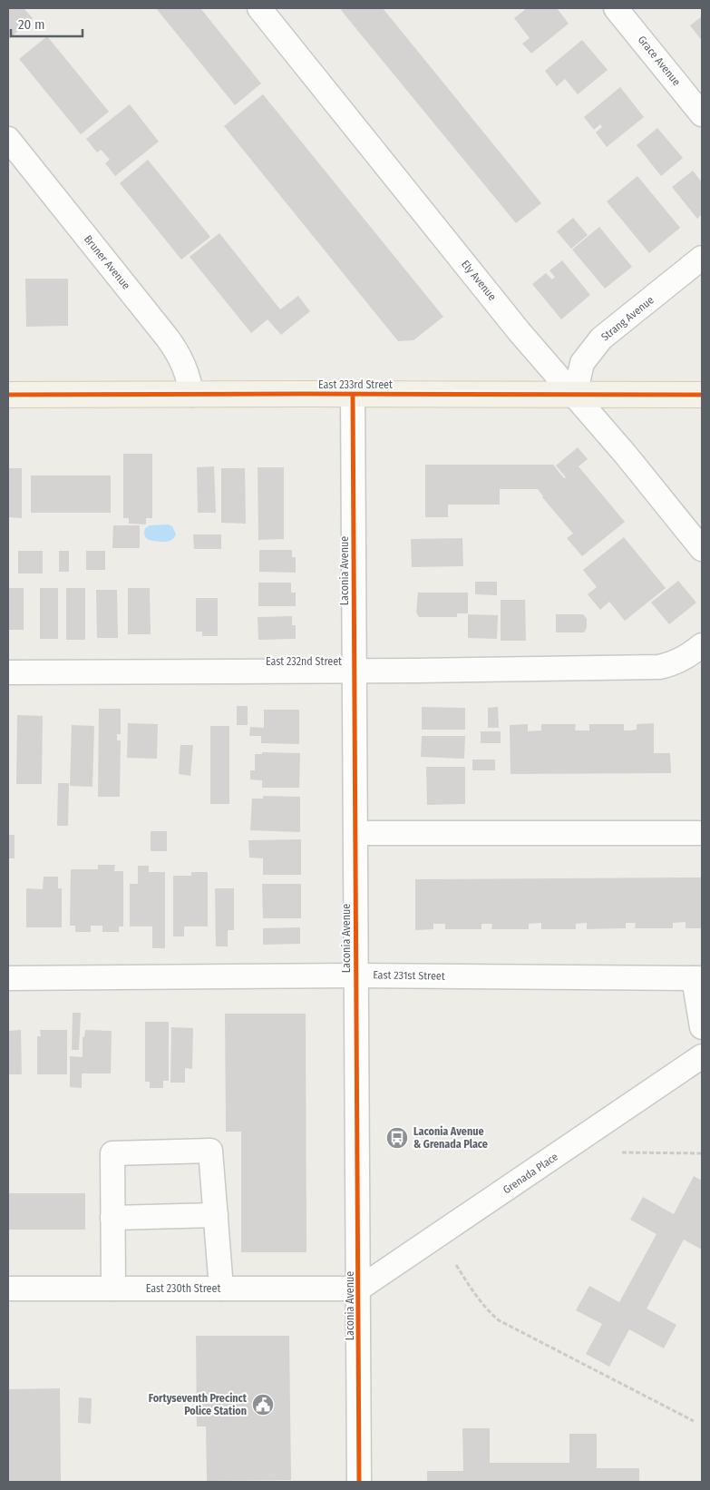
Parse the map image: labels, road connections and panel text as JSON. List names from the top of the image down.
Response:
{
  "streets": {
    "main road": ["East 233rd Street"],
    "street": [
      "Grace Avenue",
      "Bruner Avenue",
      "Ely Avenue",
      "Strang Avenue",
      "Laconia Avenue",
      "East 232nd Street",
      "East 231st Street",
      "Grenada Place",
      "East 230th Street"
    ]
  },
  "crossings": [
    ["Bruner Avenue", "East 233rd Street"],
    ["Ely Avenue", "Strang Avenue"],
    ["Ely Avenue", "East 233rd Street"],
    ["Strang Avenue", "East 233rd Street"],
    ["East 233rd Street", "Laconia Avenue"],
    ["Laconia Avenue", "East 232nd Street"],
    ["Laconia Avenue", "East 231st Street"],
    ["Laconia Avenue", "Grenada Place"],
    ["Laconia Avenue", "East 230th Street"],
    ["Grenada Place", "East 230th Street"]
  ],
  "places": {
    "bus stop": ["Laconia Avenue & Grenada Place"],
    "public building": ["Fortyseventh Precinct Police Station"]
  },
  "scale_bar": "20 m"
}
